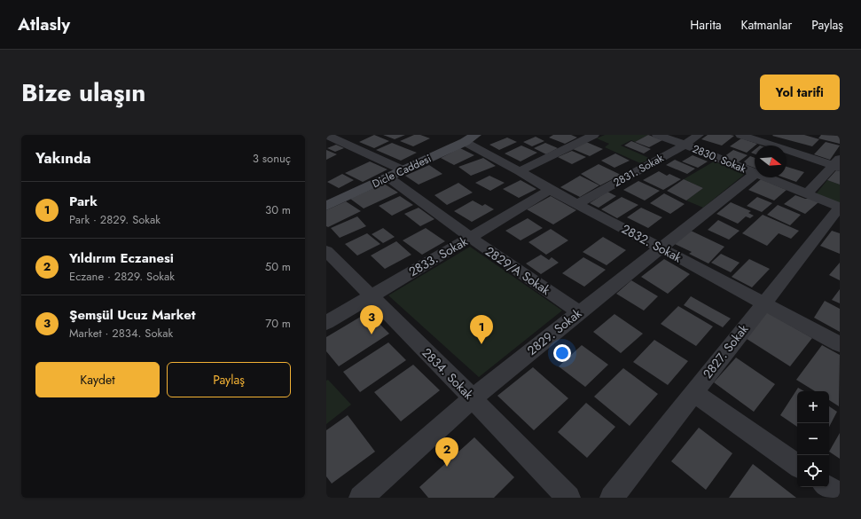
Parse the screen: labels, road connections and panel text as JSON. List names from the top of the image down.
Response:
{
  "streets": {
    "street": [
      "2830. Sokak",
      "2831. Sokak",
      "Dicle Caddesi",
      "2832. Sokak",
      "2833. Sokak",
      "2829/A Sokak",
      "2829. Sokak",
      "2827. Sokak",
      "2834. Sokak"
    ]
  },
  "crossings": [
    ["2830. Sokak", "2831. Sokak"],
    ["2830. Sokak", "2829. Sokak"],
    ["2830. Sokak", "2827. Sokak"],
    ["2831. Sokak", "2832. Sokak"],
    ["Dicle Caddesi", "2832. Sokak"],
    ["Dicle Caddesi", "2829/A Sokak"],
    ["2832. Sokak", "2833. Sokak"],
    ["2832. Sokak", "2829. Sokak"],
    ["2832. Sokak", "2827. Sokak"],
    ["2833. Sokak", "2829/A Sokak"],
    ["2833. Sokak", "2834. Sokak"],
    ["2829/A Sokak", "2829. Sokak"],
    ["2829. Sokak", "2834. Sokak"]
  ],
  "north": "right",
  "page": {
    "header": "Atlasly",
    "nav": ["Harita", "Katmanlar", "Paylaş"],
    "title": "Bize ulaşın",
    "buttons": [
      "Yol tarifi",
      ["Kaydet", "Paylaş"]
    ],
    "heading": ["Yakında", "3 sonuç"],
    "list": [
      {
        "mark": "1",
        "name": "Park",
        "note": "Park · 2829. Sokak",
        "value": "30 m"
      },
      {
        "mark": "2",
        "name": "Yıldırım Eczanesi",
        "note": "Eczane · 2829. Sokak",
        "value": "50 m"
      },
      {
        "mark": "3",
        "name": "Şemşül Ucuz Market",
        "note": "Market · 2834. Sokak",
        "value": "70 m"
      }
    ],
    "pins": ["3", "1", "2"],
    "map_buttons": ["+", "−"]
  }
}
